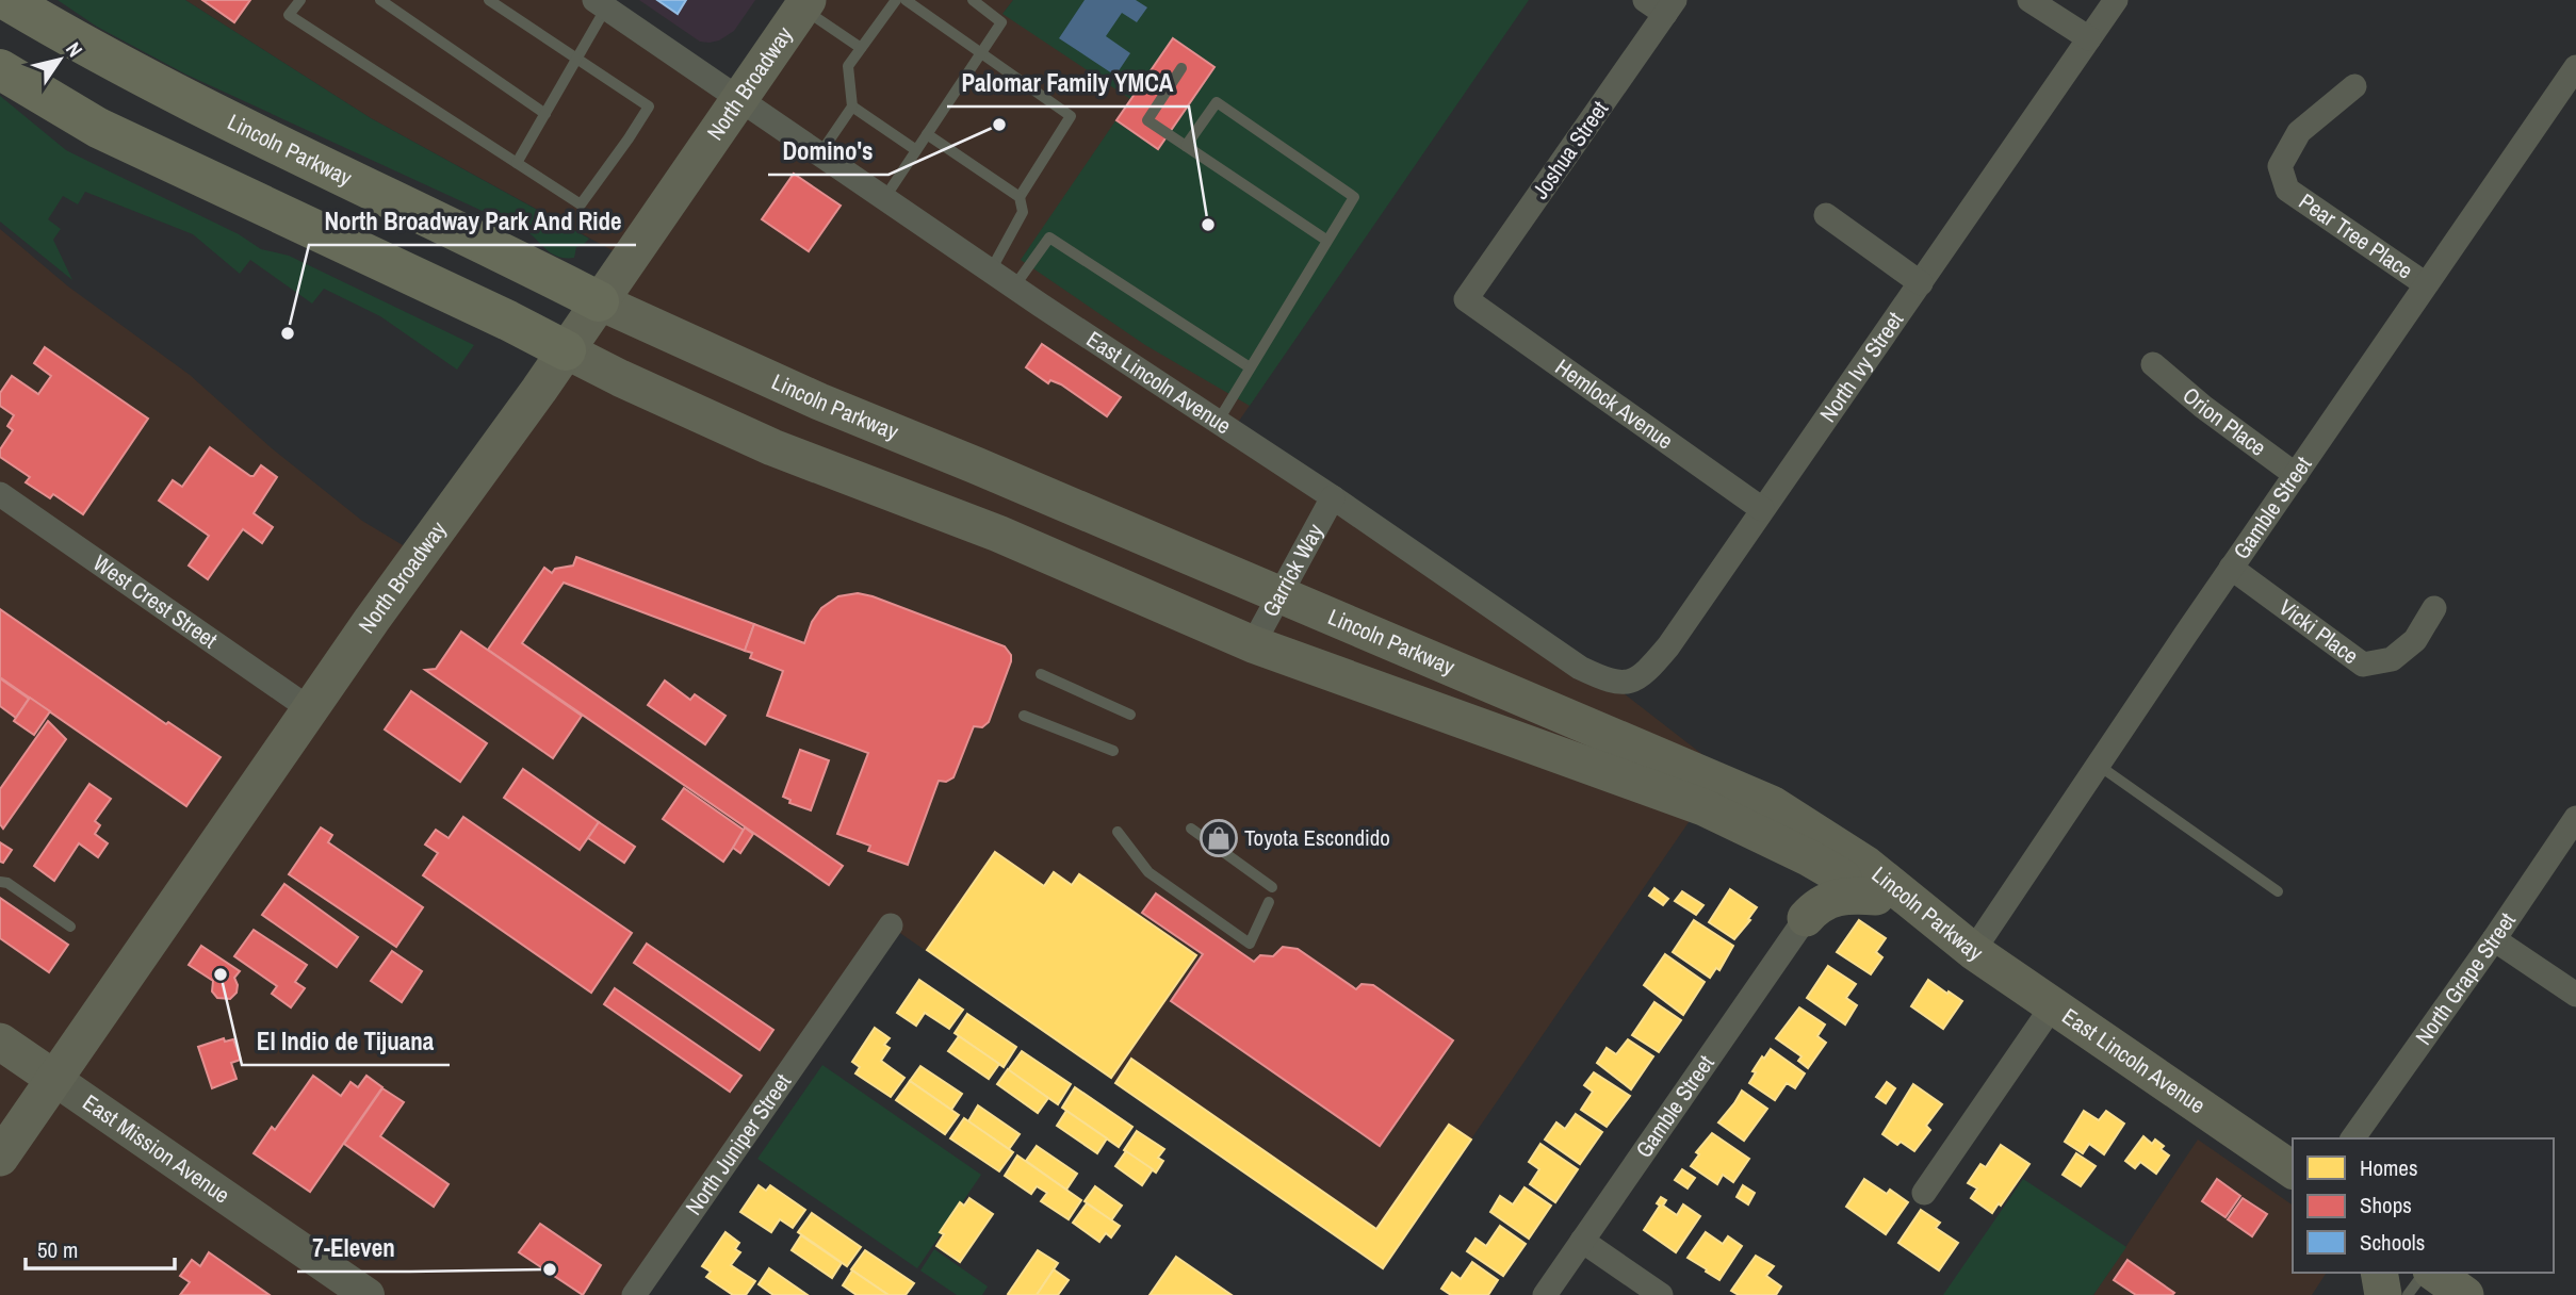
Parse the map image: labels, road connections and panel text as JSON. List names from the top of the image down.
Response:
{
  "streets": {
    "highway": ["Lincoln Parkway"],
    "main road": ["North Broadway", "East Lincoln Avenue", "East Mission Avenue"],
    "street": [
      "Joshua Street",
      "Pear Tree Place",
      "North Ivy Street",
      "Hemlock Avenue",
      "Orion Place",
      "Gamble Street",
      "Garrick Way",
      "West Crest Street",
      "Vicki Place",
      "North Grape Street",
      "North Juniper Street"
    ]
  },
  "crossings": [
    ["North Broadway", "Lincoln Parkway"],
    ["North Broadway", "East Lincoln Avenue"],
    ["North Broadway", "West Crest Street"],
    ["North Broadway", "East Mission Avenue"],
    ["Lincoln Parkway", "East Lincoln Avenue"],
    ["Lincoln Parkway", "Gamble Street"],
    ["Lincoln Parkway", "Garrick Way"],
    ["Joshua Street", "Hemlock Avenue"],
    ["Pear Tree Place", "Gamble Street"],
    ["North Ivy Street", "East Lincoln Avenue"],
    ["North Ivy Street", "Hemlock Avenue"],
    ["East Lincoln Avenue", "Gamble Street"],
    ["East Lincoln Avenue", "Garrick Way"],
    ["Orion Place", "Gamble Street"],
    ["Gamble Street", "Vicki Place"]
  ],
  "places": {
    "other": [
      "Domino's",
      "Palomar Family YMCA",
      "North Broadway Park And Ride",
      "El Indio de Tijuana",
      "7-Eleven"
    ],
    "shop": ["Toyota Escondido"]
  },
  "legend": ["Homes", "Shops", "Schools"],
  "scale_bar": "50 m",
  "north": "top right"
}
